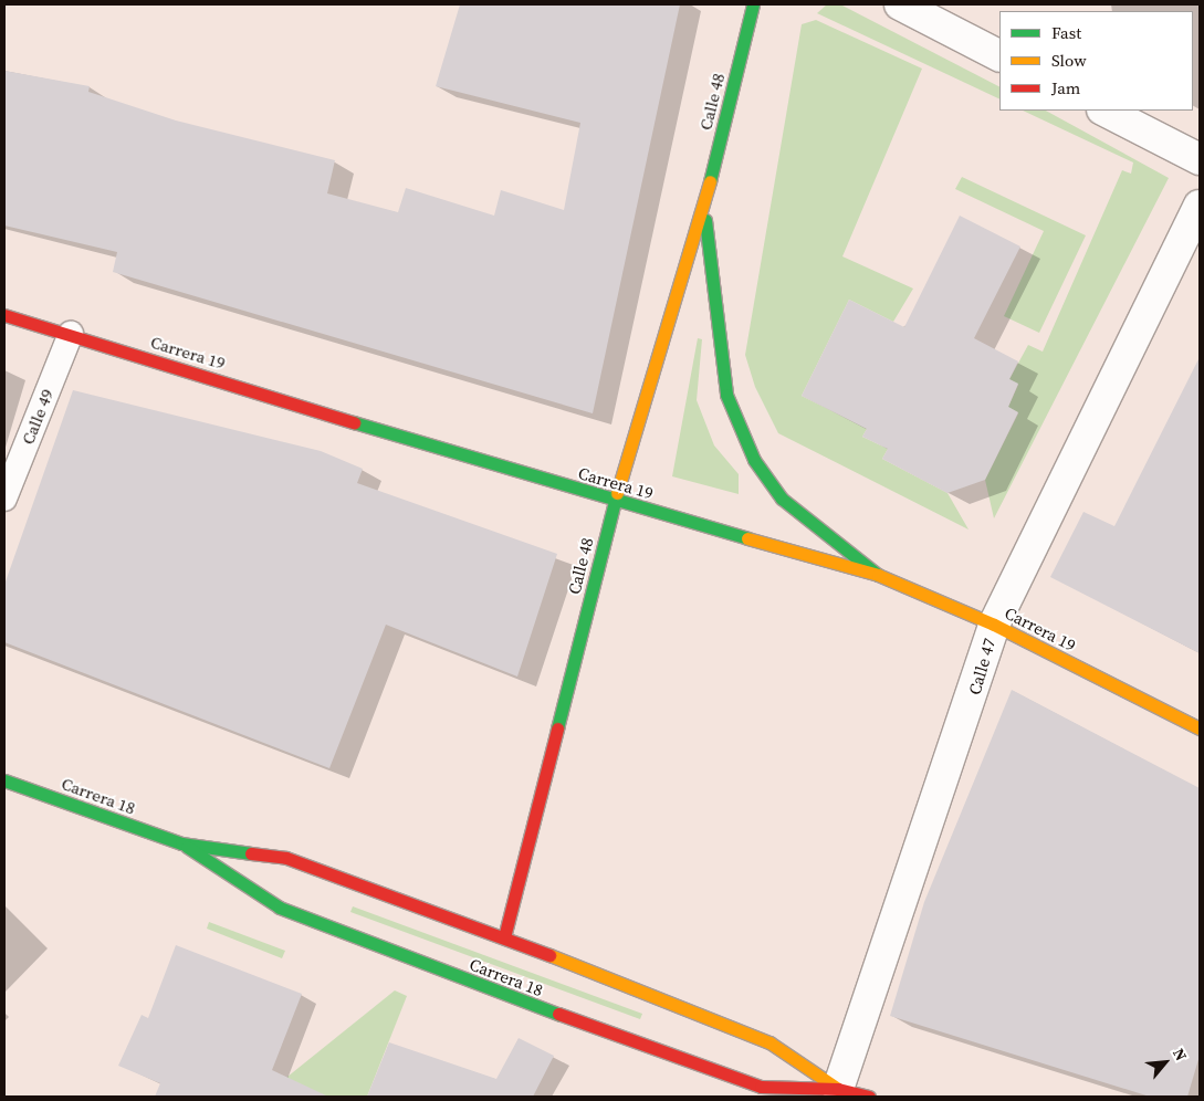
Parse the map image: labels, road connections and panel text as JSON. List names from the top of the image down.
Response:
{
  "streets": {
    "main road": ["Calle 48", "Carrera 19", "Carrera 18"],
    "street": ["Calle 47"],
    "lane": ["Calle 49"]
  },
  "crossings": [
    ["Calle 48", "Carrera 19"],
    ["Calle 48", "Carrera 18"],
    ["Carrera 19", "Calle 49"],
    ["Carrera 19", "Calle 47"],
    ["Calle 47", "Carrera 18"]
  ],
  "legend": ["Fast", "Slow", "Jam"],
  "north": "top right"
}
